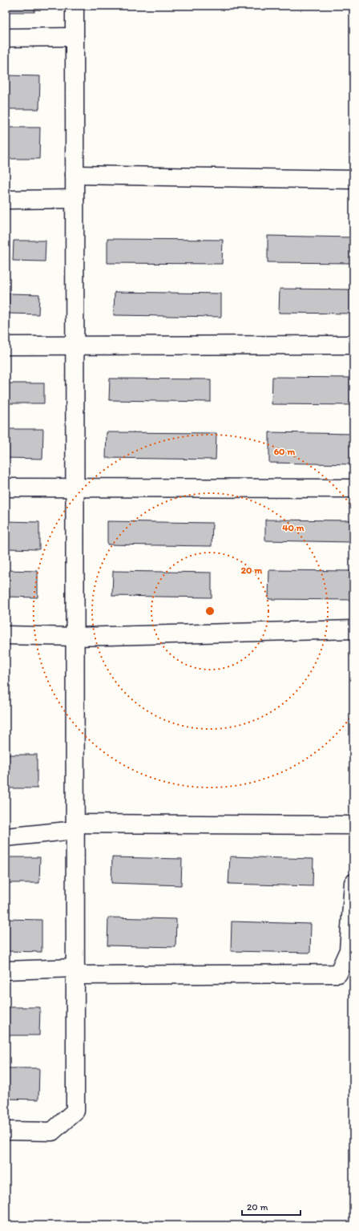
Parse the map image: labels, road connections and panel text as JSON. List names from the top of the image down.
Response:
{
  "scale_bar": "20 m",
  "rings": ["60 m", "40 m", "20 m"]
}
